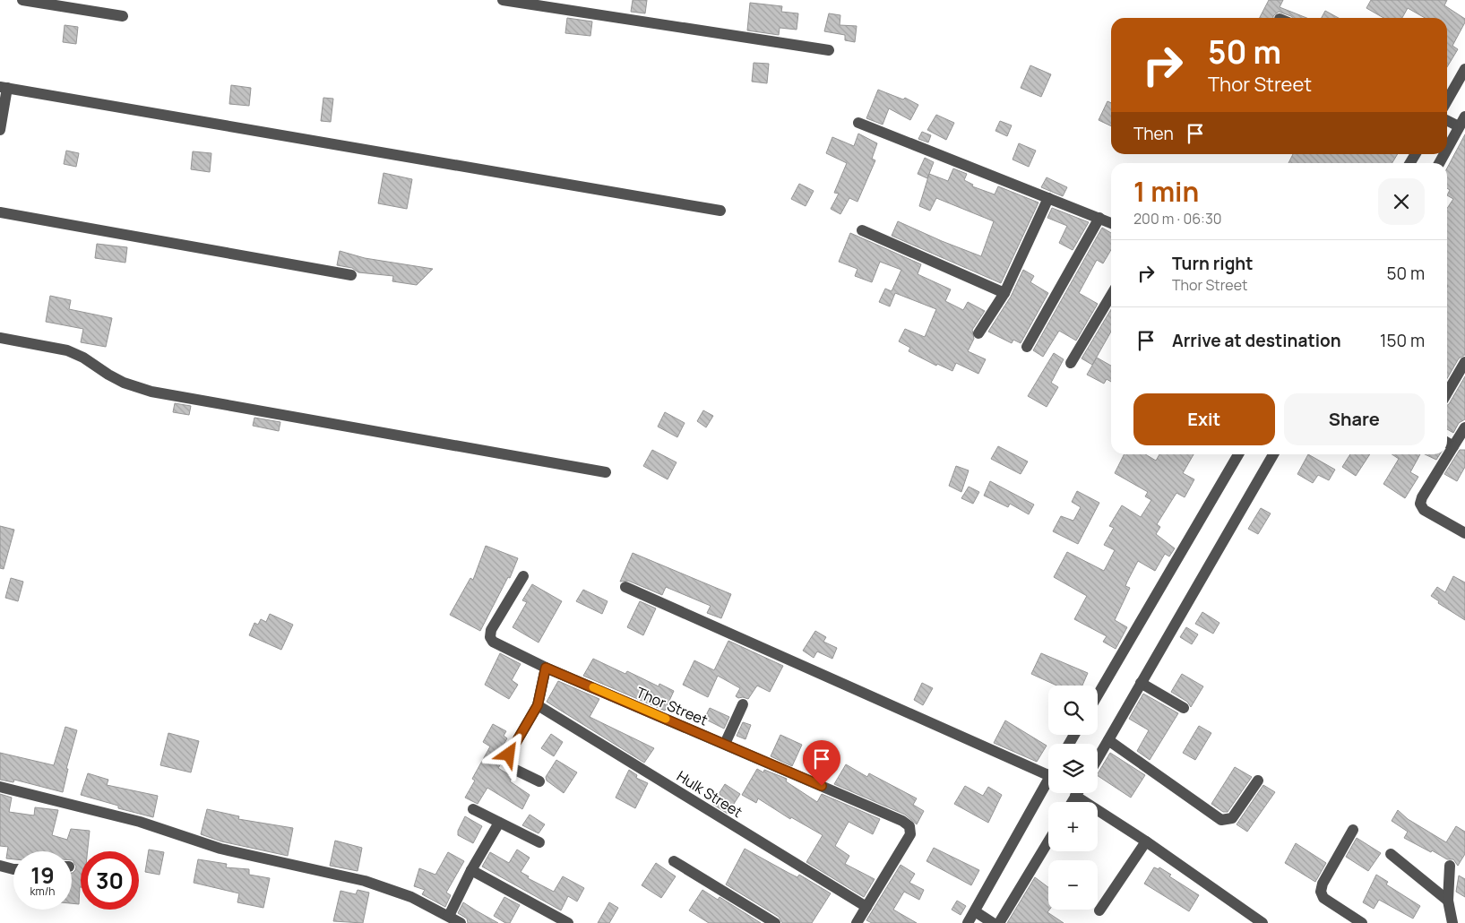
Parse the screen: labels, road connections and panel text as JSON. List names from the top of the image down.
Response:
{
  "streets": {
    "street": ["Thor Street", "Hulk Street"]
  },
  "crossings": [
    ["Thor Street", "Hulk Street"]
  ],
  "page": {
    "turn": ["50 m", "Thor Street"],
    "then": "Then",
    "heading": ["1 min", "200 m · 06:30"],
    "list": [
      {
        "name": "Turn right",
        "note": "Thor Street",
        "value": "50 m"
      },
      {
        "name": "Arrive at destination",
        "value": "150 m"
      }
    ],
    "buttons": ["Exit", "Share"],
    "map_buttons": ["+", "−"],
    "speed": "19 km/h",
    "limit": "30"
  }
}
